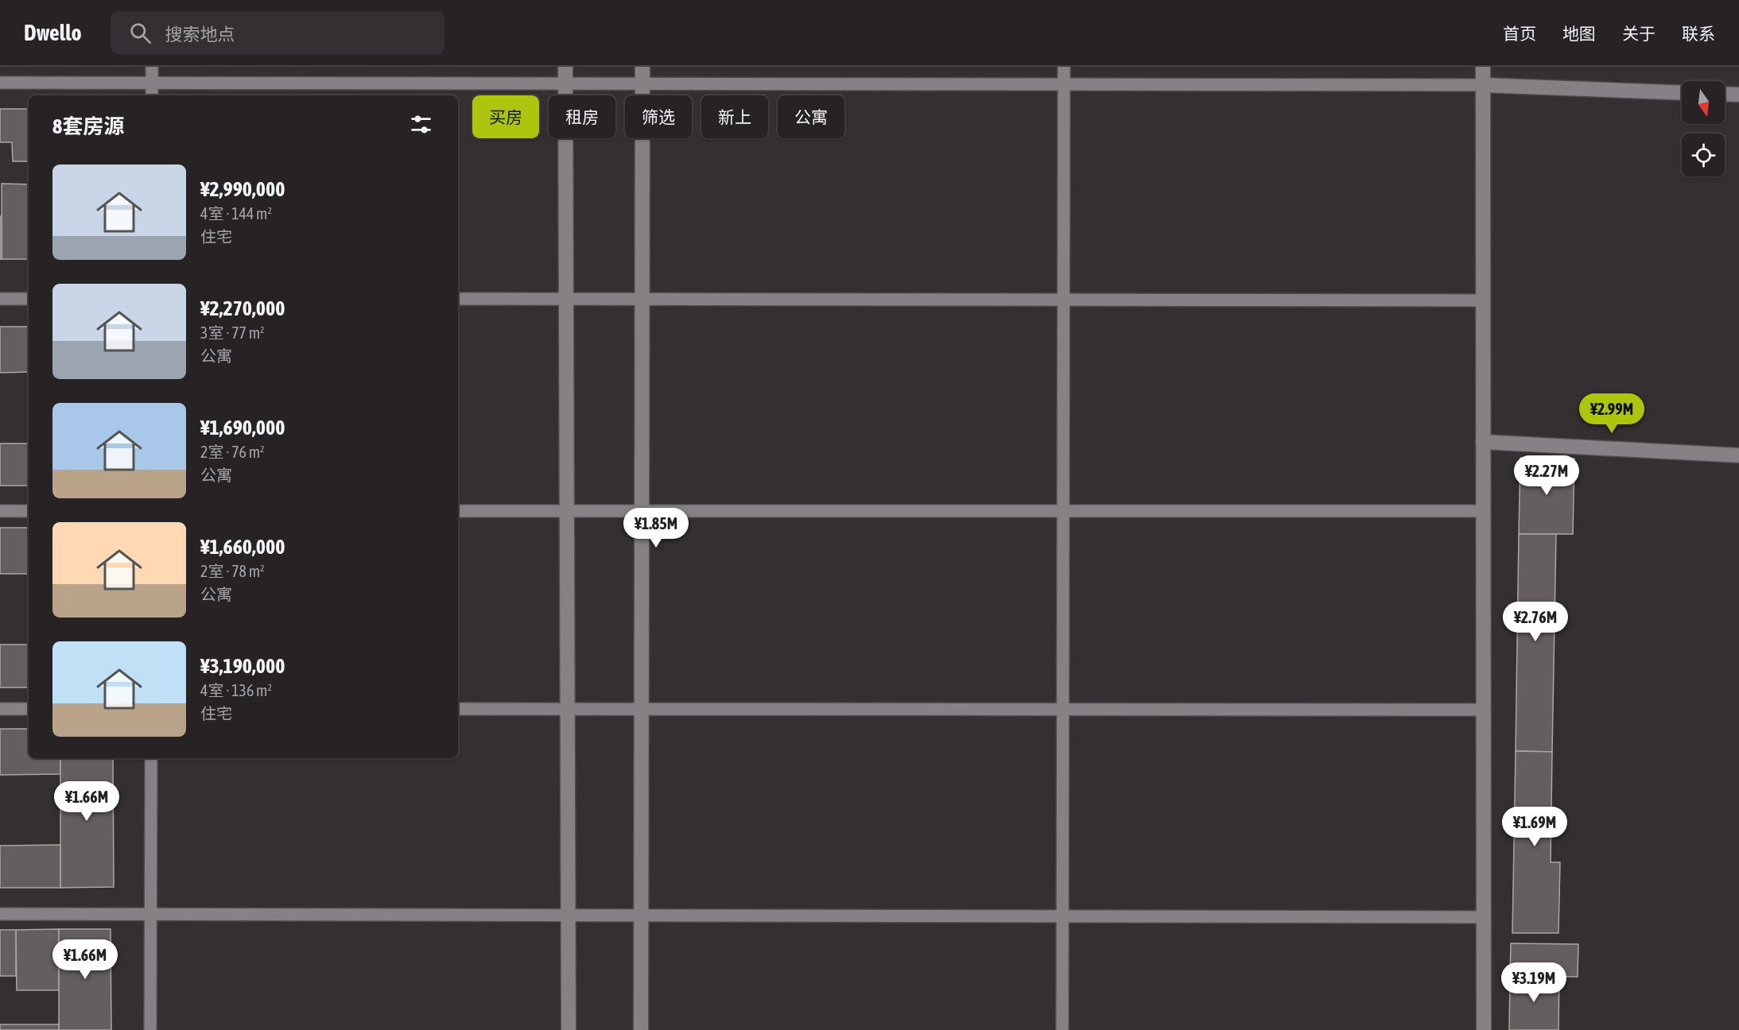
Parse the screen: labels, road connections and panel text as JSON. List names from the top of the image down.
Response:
{
  "north": "bottom",
  "page": {
    "header": "Dwello",
    "search": "搜索地点",
    "nav": [
      "首页",
      "地图",
      "关于",
      "联系"
    ],
    "chip": [
      "买房",
      "租房",
      "筛选",
      "新上",
      "公寓"
    ],
    "heading": "8套房源",
    "list": [
      {
        "name": "¥2,990,000",
        "note": "4室 · 144 m² · 住宅"
      },
      {
        "name": "¥2,270,000",
        "note": "3室 · 77 m² · 公寓"
      },
      {
        "name": "¥1,690,000",
        "note": "2室 · 76 m² · 公寓"
      },
      {
        "name": "¥1,660,000",
        "note": "2室 · 78 m² · 公寓"
      },
      {
        "name": "¥3,190,000",
        "note": "4室 · 136 m² · 住宅"
      }
    ],
    "price": [
      "¥2.99M",
      "¥2.27M",
      "¥1.85M",
      "¥2.76M",
      "¥1.66M",
      "¥1.69M",
      "¥1.66M",
      "¥3.19M"
    ]
  }
}
